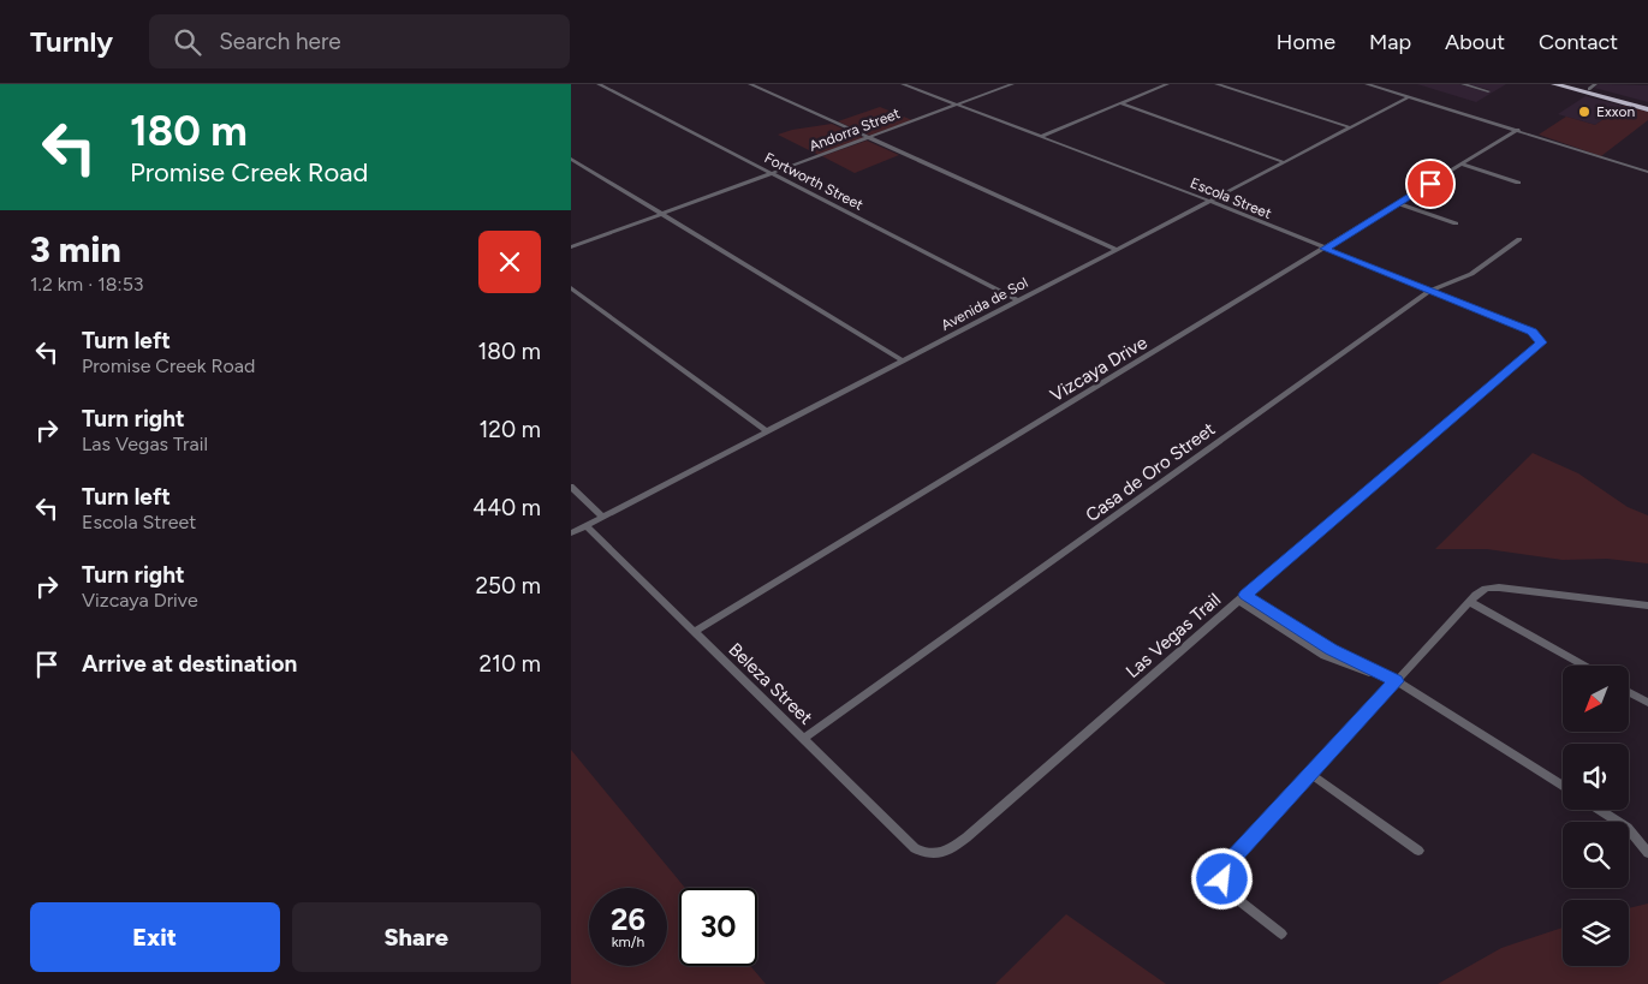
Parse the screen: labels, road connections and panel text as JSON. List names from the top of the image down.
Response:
{
  "streets": {
    "street": [
      "Andorra Street",
      "Fortworth Street",
      "Escola Street",
      "Avenida de Sol",
      "Vizcaya Drive",
      "Casa de Oro Street",
      "Las Vegas Trail",
      "Beleza Street"
    ]
  },
  "crossings": [
    ["Andorra Street", "Fortworth Street"],
    ["Andorra Street", "Escola Street"],
    ["Fortworth Street", "Avenida de Sol"],
    ["Escola Street", "Avenida de Sol"],
    ["Escola Street", "Vizcaya Drive"],
    ["Escola Street", "Casa de Oro Street"],
    ["Escola Street", "Las Vegas Trail"],
    ["Avenida de Sol", "Beleza Street"],
    ["Vizcaya Drive", "Beleza Street"],
    ["Casa de Oro Street", "Beleza Street"],
    ["Las Vegas Trail", "Beleza Street"]
  ],
  "places": ["Exxon"],
  "north": "bottom left",
  "page": {
    "header": "Turnly",
    "search": "Search here",
    "nav": [
      "Home",
      "Map",
      "About",
      "Contact"
    ],
    "turn": ["180 m", "Promise Creek Road"],
    "heading": ["3 min", "1.2 km · 18:53"],
    "list": [
      {
        "name": "Turn left",
        "note": "Promise Creek Road",
        "value": "180 m"
      },
      {
        "name": "Turn right",
        "note": "Las Vegas Trail",
        "value": "120 m"
      },
      {
        "name": "Turn left",
        "note": "Escola Street",
        "value": "440 m"
      },
      {
        "name": "Turn right",
        "note": "Vizcaya Drive",
        "value": "250 m"
      },
      {
        "name": "Arrive at destination",
        "value": "210 m"
      }
    ],
    "speed": "26 km/h",
    "limit": "30",
    "buttons": ["Exit", "Share"]
  }
}
